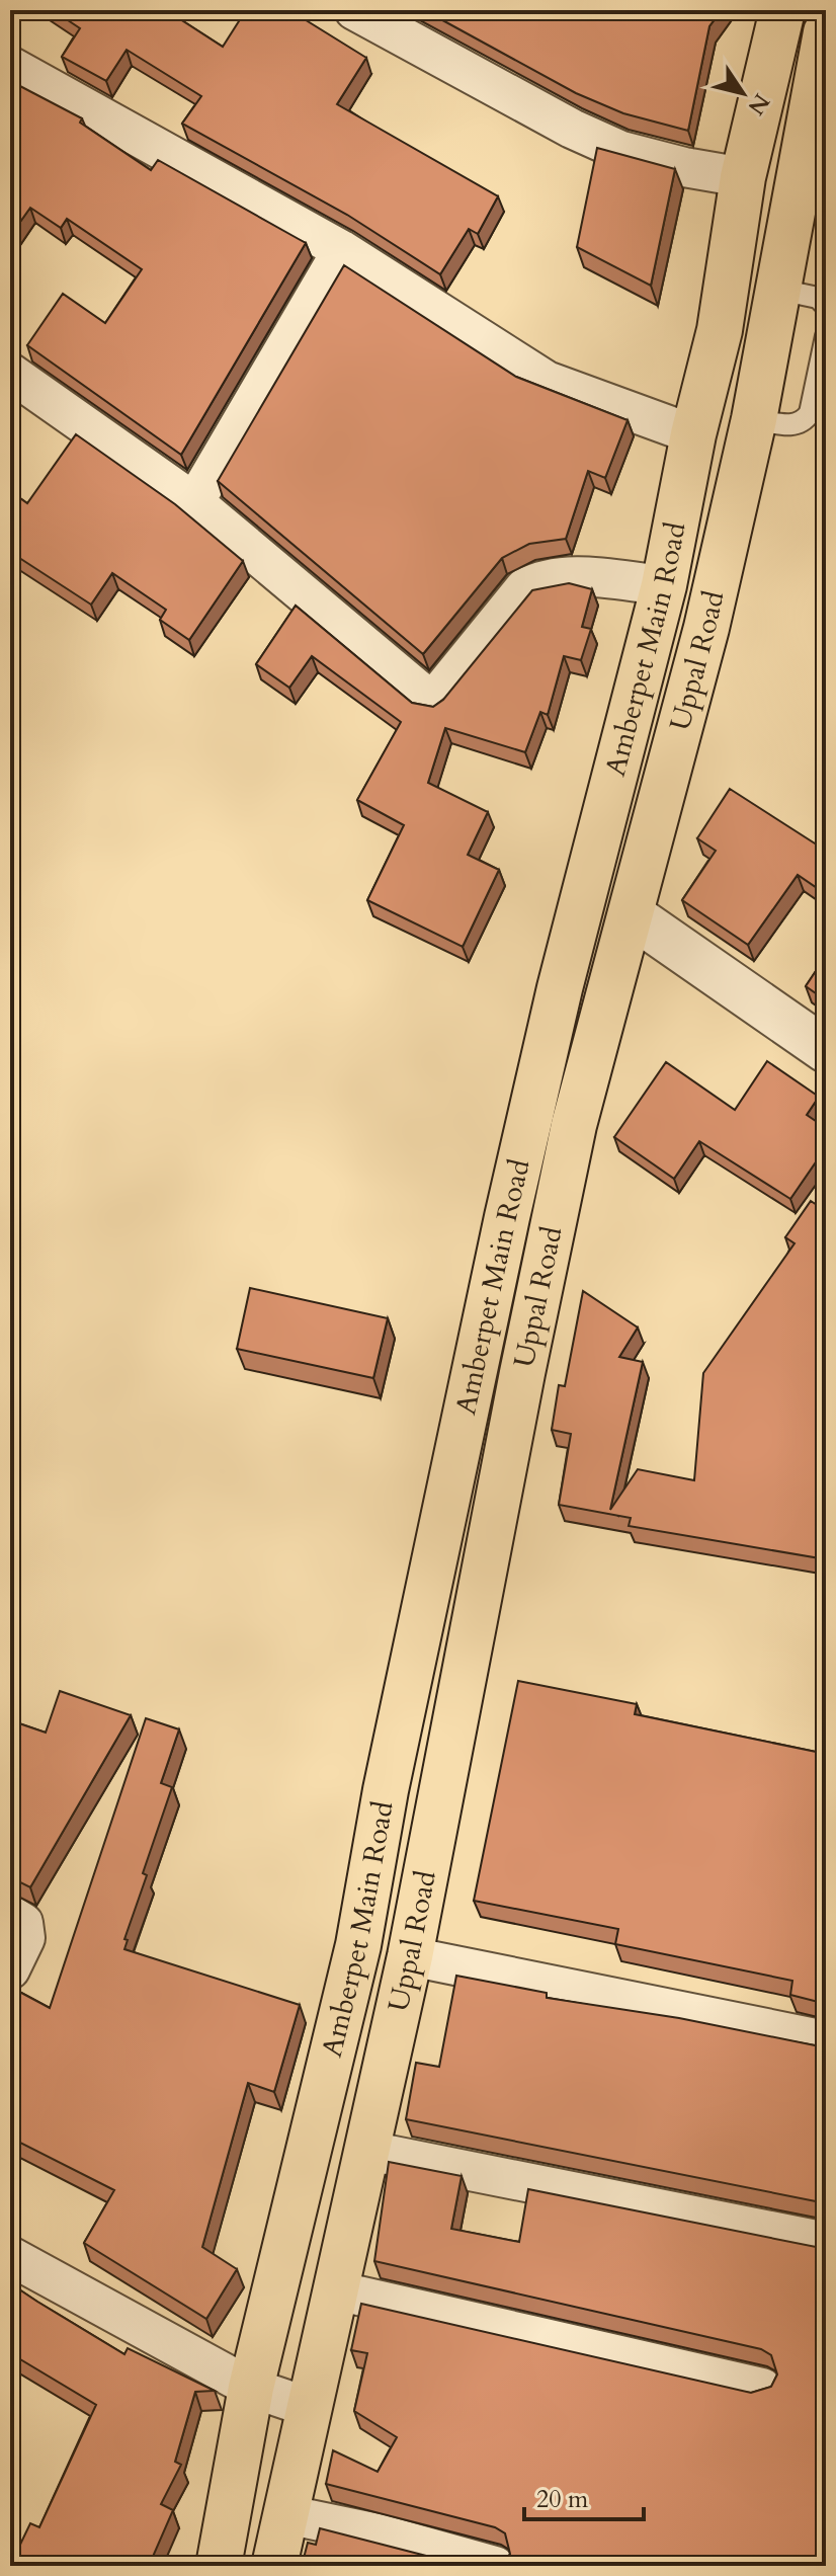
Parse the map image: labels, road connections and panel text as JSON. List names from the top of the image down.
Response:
{
  "streets": {
    "highway": ["Amberpet Main Road", "Uppal Road"]
  },
  "scale_bar": "20 m",
  "north": "bottom right"
}
